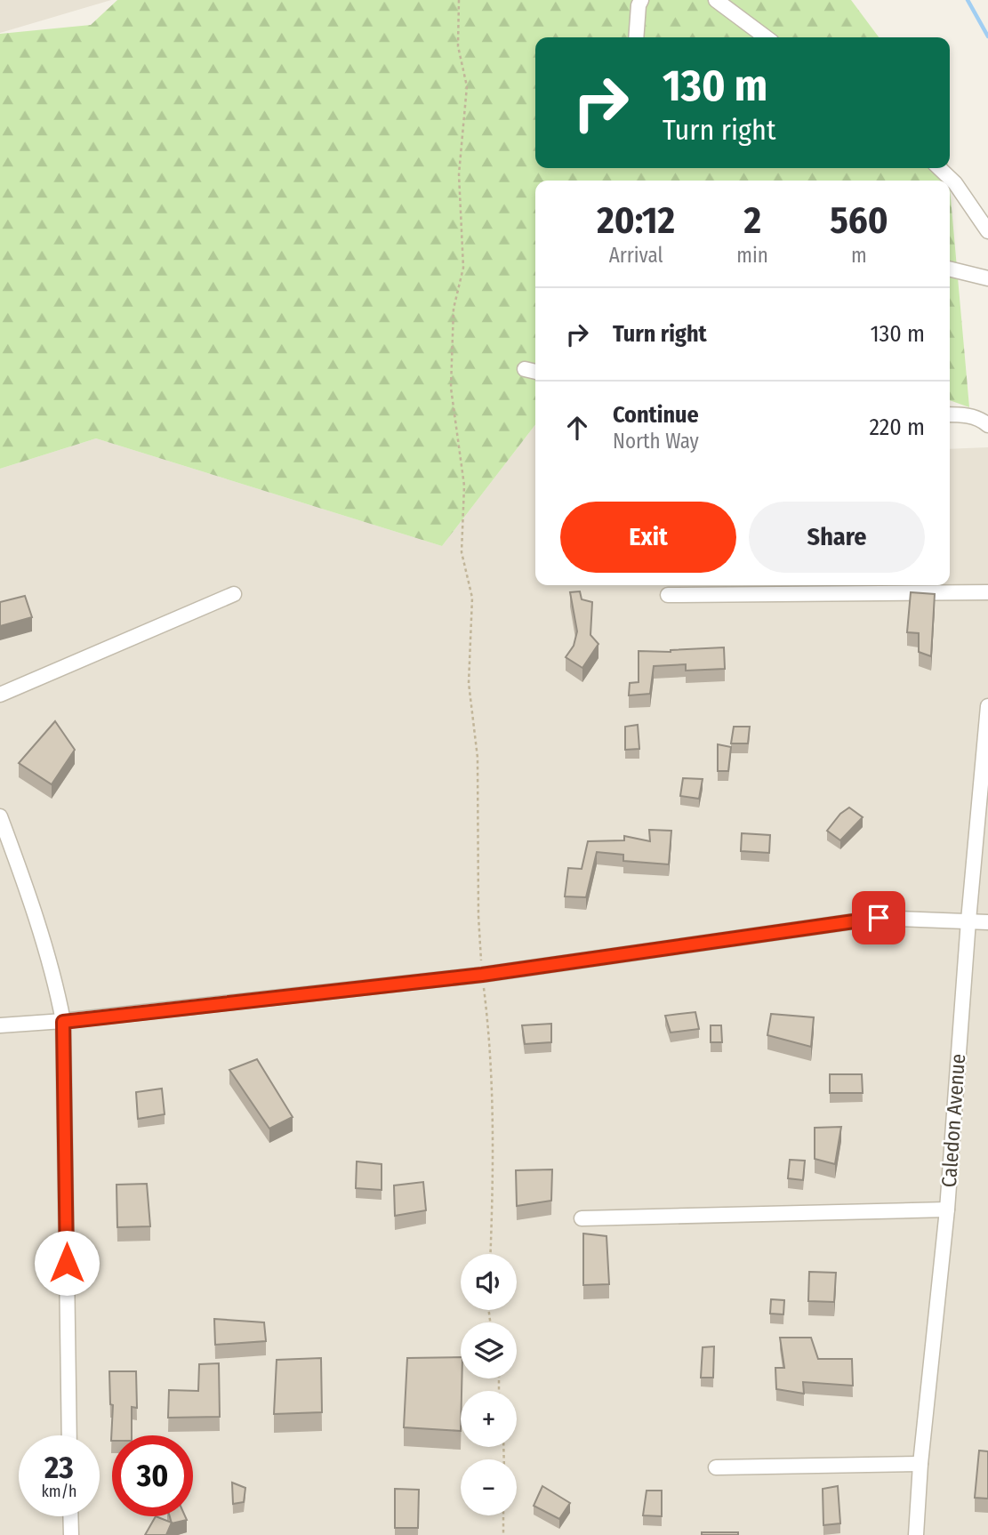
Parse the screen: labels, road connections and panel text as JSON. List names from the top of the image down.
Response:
{
  "streets": {
    "street": ["Caledon Avenue"]
  },
  "page": {
    "turn": ["130 m", "Turn right"],
    "eta": [
      "20:12",
      "Arrival",
      "2",
      "min",
      "560",
      "m"
    ],
    "list": [
      {
        "name": "Turn right",
        "value": "130 m"
      },
      {
        "name": "Continue",
        "note": "North Way",
        "value": "220 m"
      }
    ],
    "buttons": ["Exit", "Share"],
    "map_buttons": ["+", "−"],
    "speed": "23 km/h",
    "limit": "30"
  }
}
